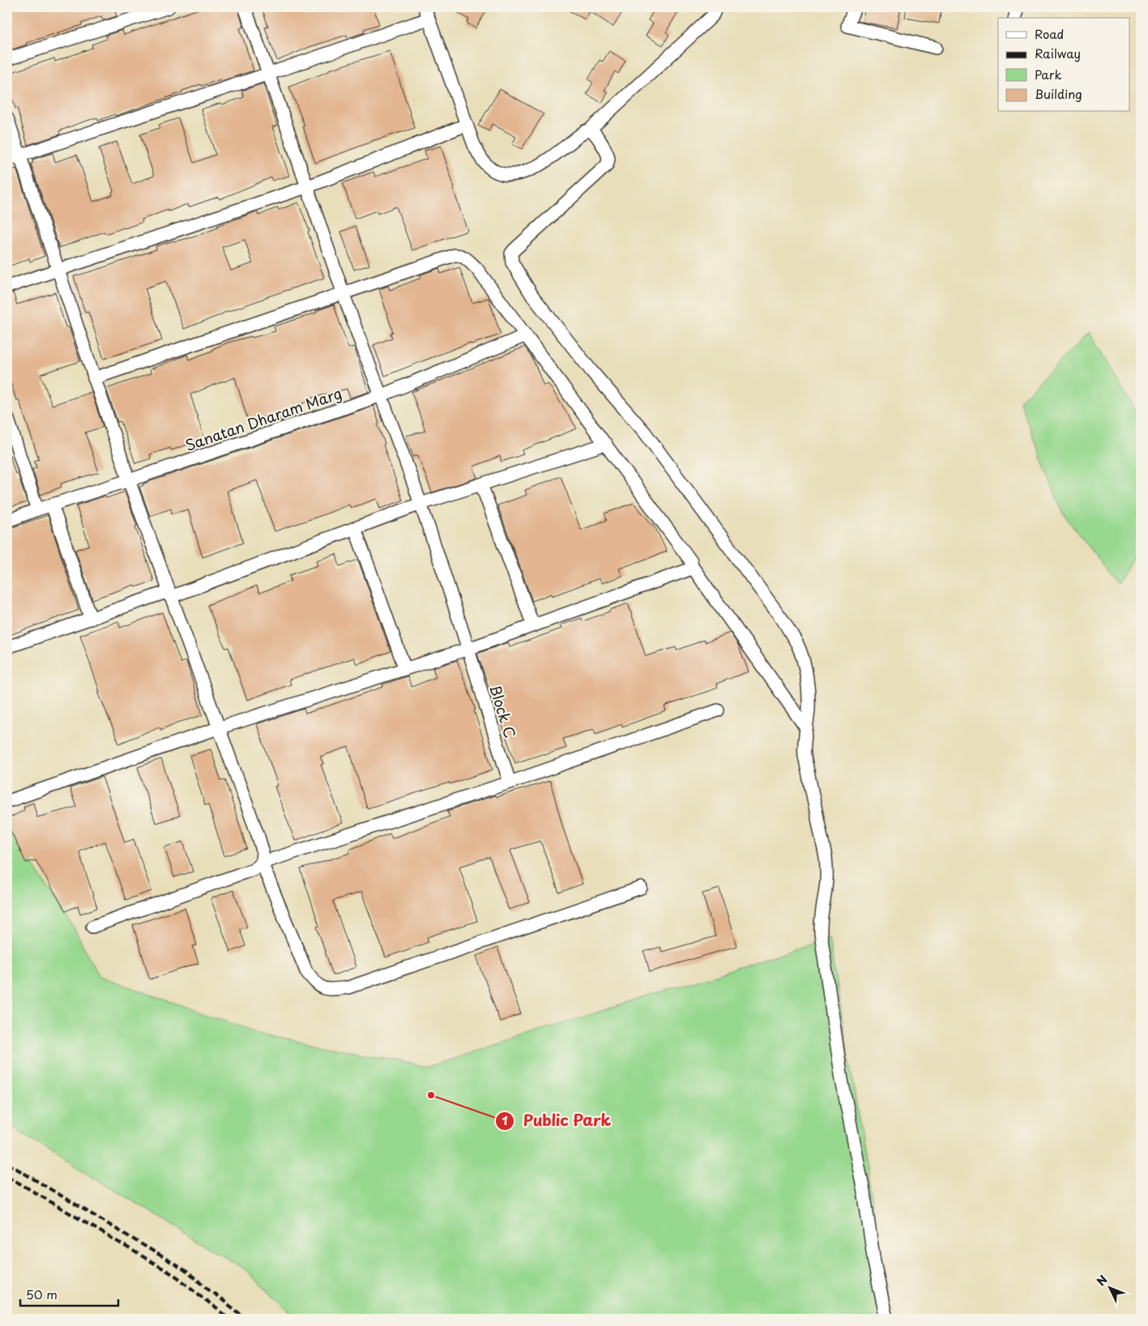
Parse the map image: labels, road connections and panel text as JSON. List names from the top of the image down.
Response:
{
  "streets": {
    "street": ["Sanatan Dharam Marg", "Block C"]
  },
  "crossings": [
    ["Sanatan Dharam Marg", "Block C"]
  ],
  "places": ["Public Park"],
  "legend": [
    "Road",
    "Railway",
    "Park",
    "Building"
  ],
  "scale_bar": "50 m",
  "north": "top left"
}
